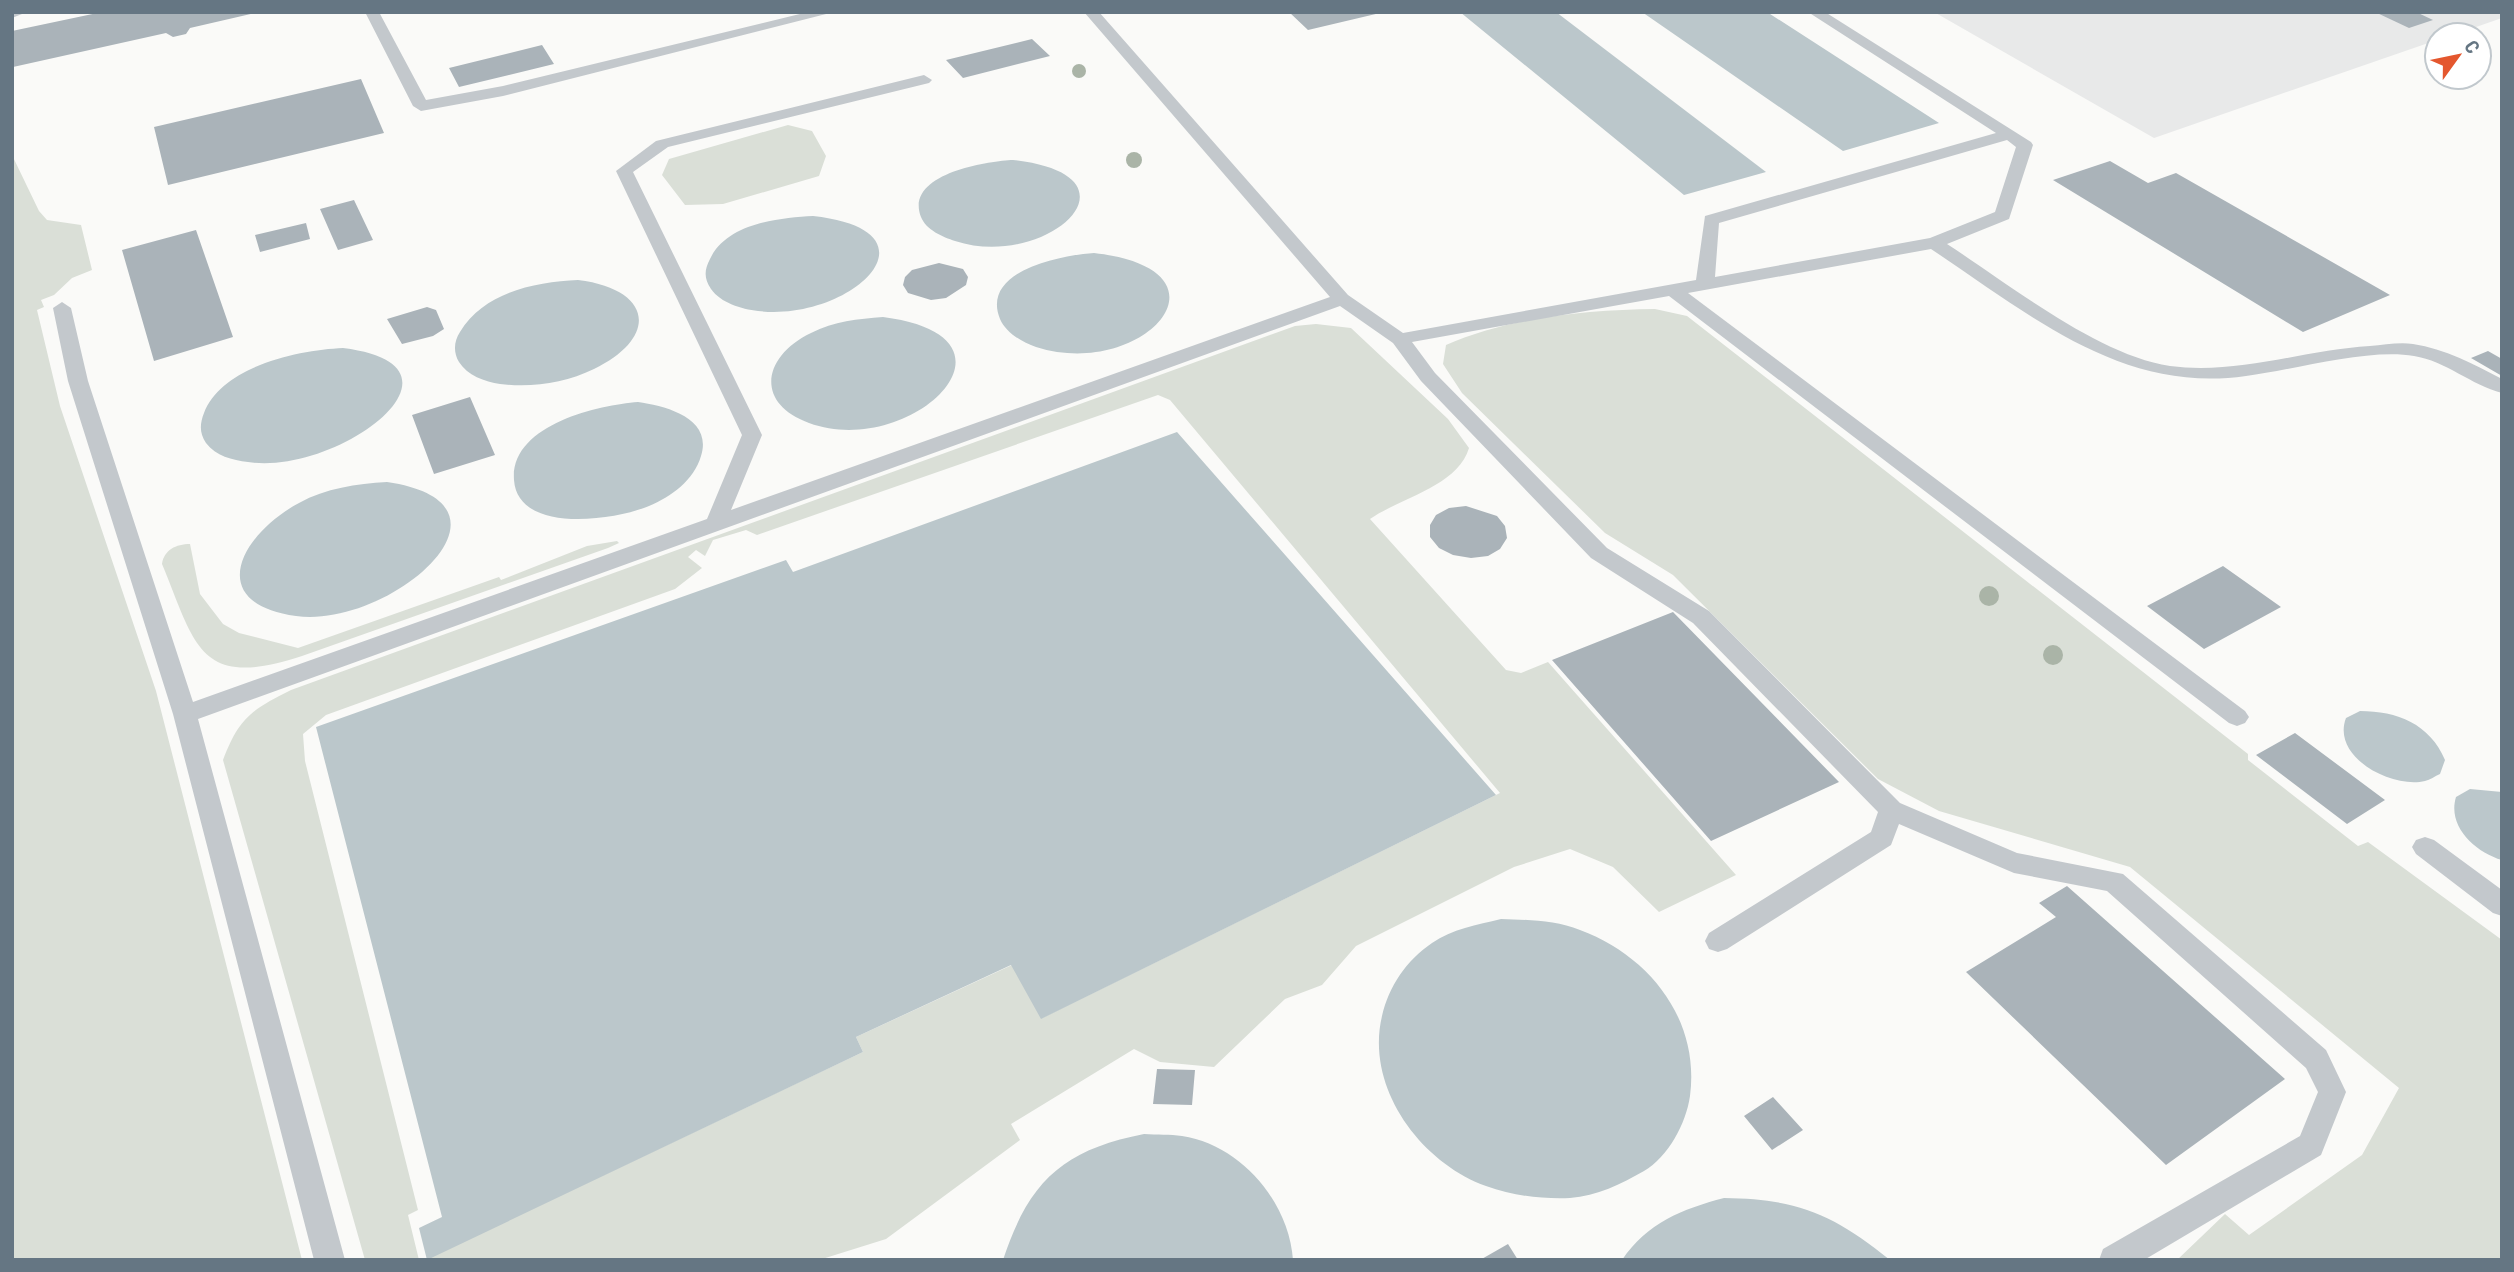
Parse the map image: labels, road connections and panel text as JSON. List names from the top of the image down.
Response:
{
  "north": "top right"
}
